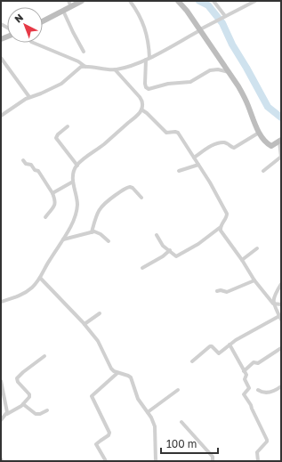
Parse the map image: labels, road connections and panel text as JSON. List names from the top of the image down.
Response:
{
  "scale_bar": "100 m",
  "north": "top left"
}
